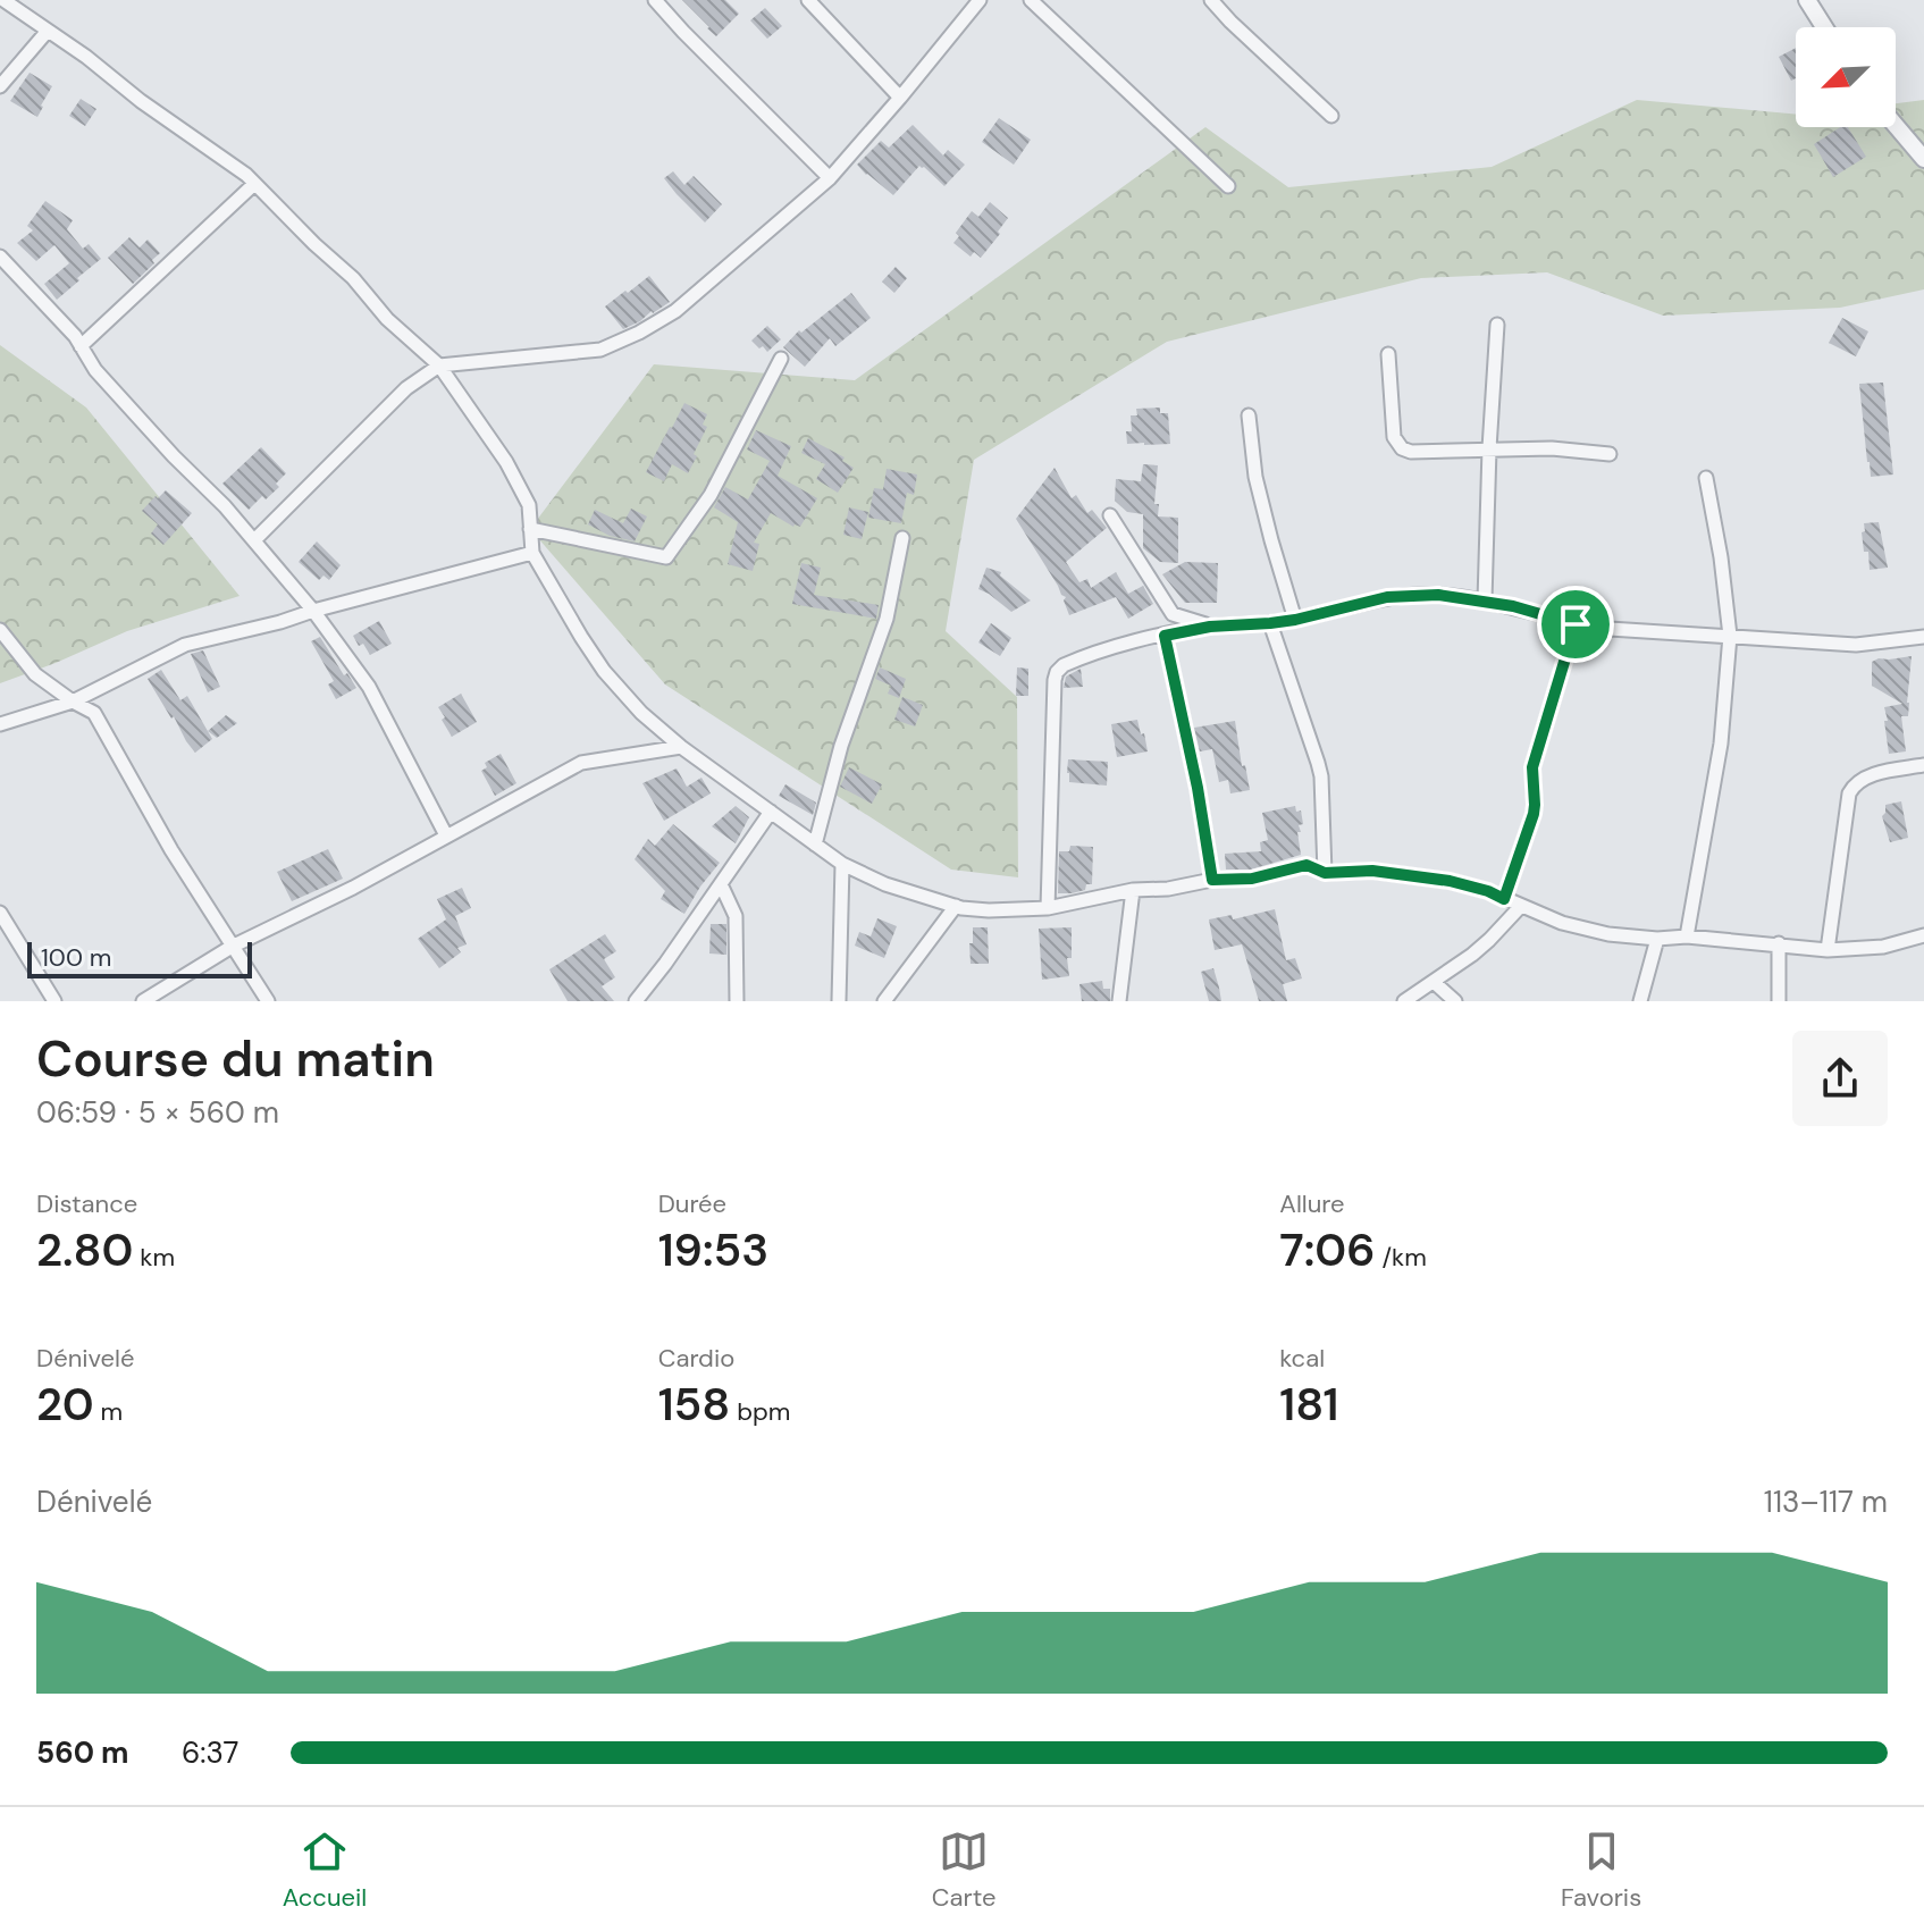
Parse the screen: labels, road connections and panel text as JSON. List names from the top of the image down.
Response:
{
  "scale_bar": "100 m",
  "north": "bottom left",
  "page": {
    "scale": "100 m",
    "heading": ["Course du matin", "06:59 · 5 × 560 m"],
    "stats": [
      ["Distance", "2.80 km"],
      ["Durée", "19:53"],
      ["Allure", "7:06 /km"],
      ["Dénivelé", "20 m"],
      ["Cardio", "158 bpm"],
      ["kcal", "181"]
    ],
    "chart": ["Dénivelé", "113–117 m"],
    "list": [
      {
        "name": "560 m",
        "note": "6:37"
      }
    ],
    "tabs": ["Accueil", "Carte", "Favoris"]
  }
}
